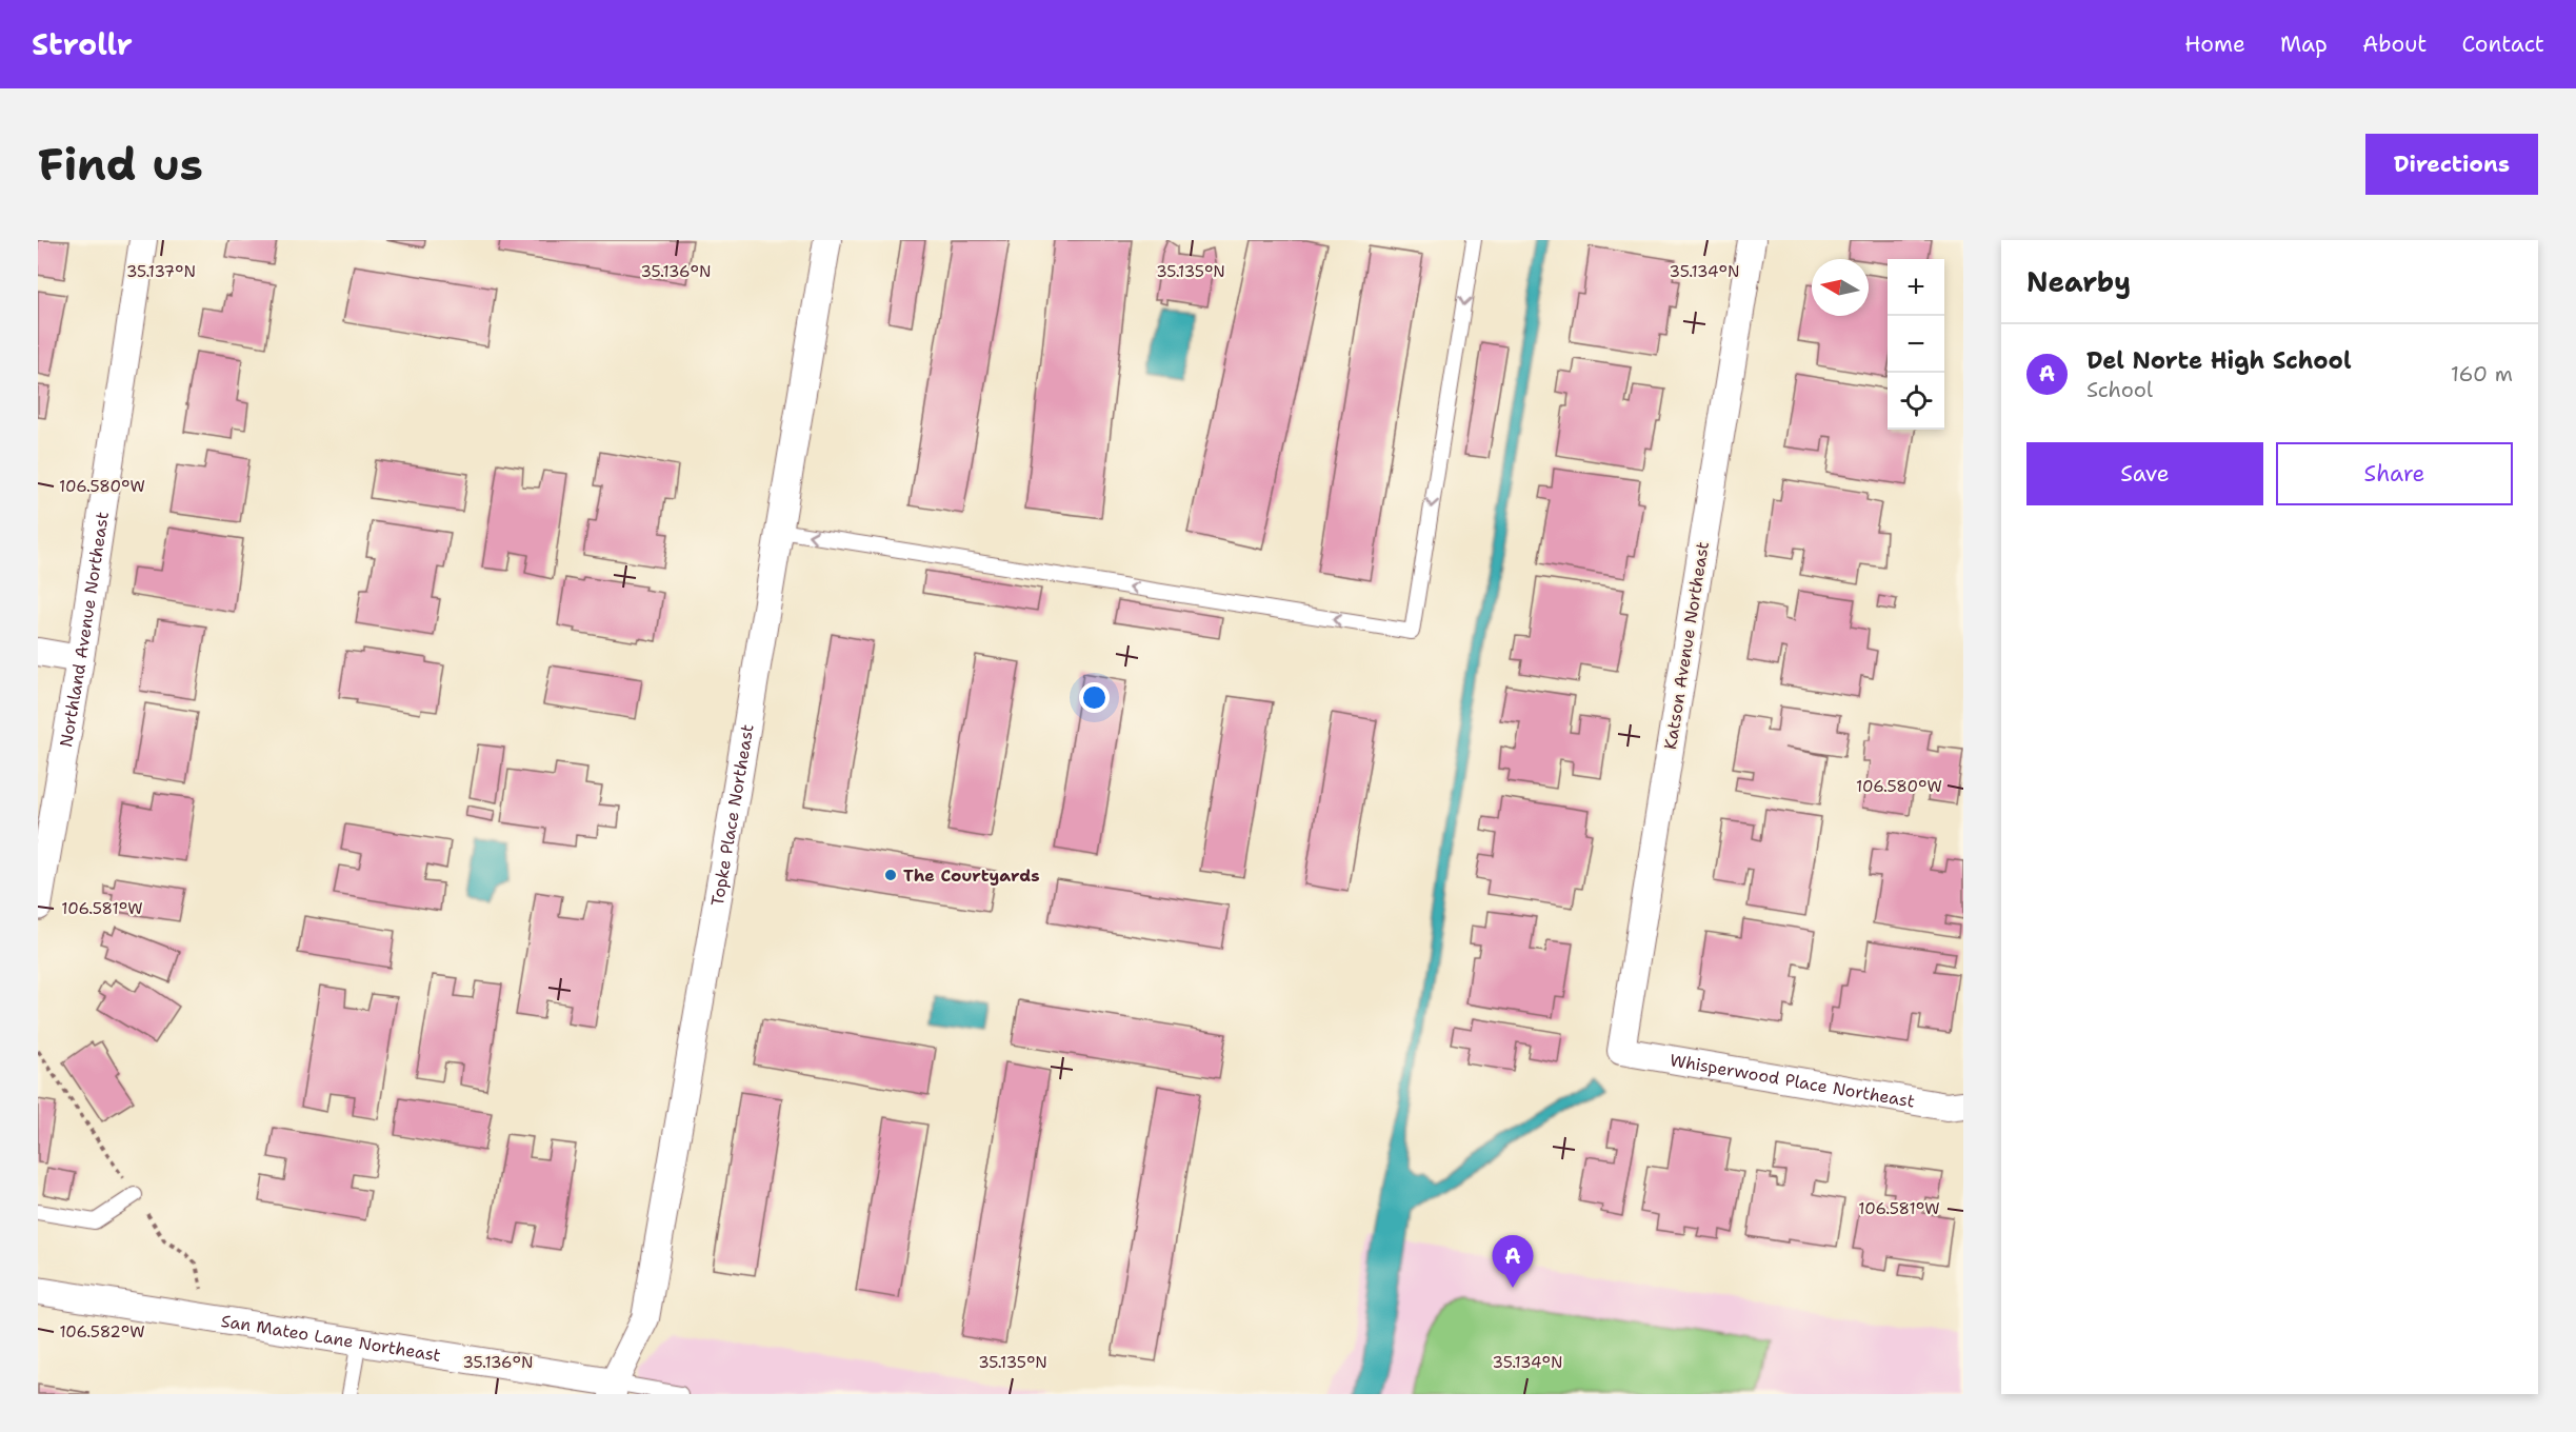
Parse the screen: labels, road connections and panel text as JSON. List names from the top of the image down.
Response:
{
  "streets": {
    "street": [
      "Northland Avenue Northeast",
      "Katson Avenue Northeast",
      "Topke Place Northeast",
      "Whisperwood Place Northeast",
      "San Mateo Lane Northeast"
    ]
  },
  "crossings": [
    ["Katson Avenue Northeast", "Whisperwood Place Northeast"],
    ["Topke Place Northeast", "San Mateo Lane Northeast"]
  ],
  "places": ["The Courtyards"],
  "north": "left",
  "page": {
    "header": "Strollr",
    "nav": [
      "Home",
      "Map",
      "About",
      "Contact"
    ],
    "buttons": [
      "Directions",
      ["Save", "Share"]
    ],
    "title": "Find us",
    "heading": "Nearby",
    "map_buttons": ["+", "−"],
    "list": [
      {
        "mark": "A",
        "name": "Del Norte High School",
        "note": "School",
        "value": "160 m"
      }
    ],
    "pins": "A"
  },
  "coordinates": [
    "35.137°N",
    "35.136°N",
    "35.135°N",
    "35.134°N",
    "106.580°W",
    "106.581°W",
    "106.582°W"
  ]
}
